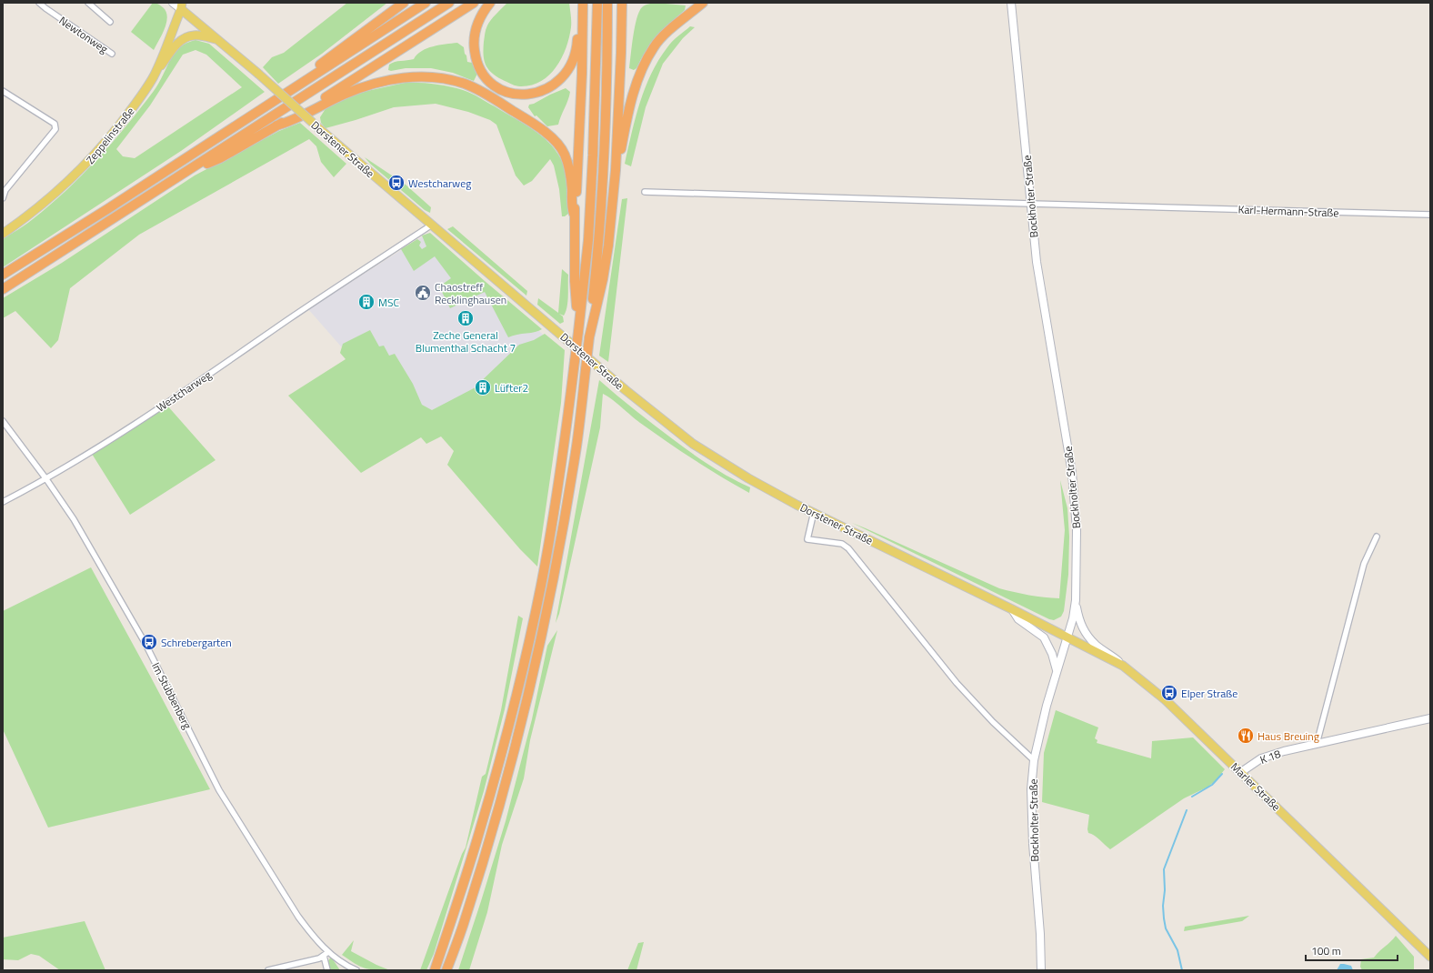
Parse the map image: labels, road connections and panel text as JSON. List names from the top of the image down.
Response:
{
  "streets": {
    "main road": ["Zeppelinstraße", "Dorstener Straße", "Marler Straße"],
    "street": [
      "Newtonweg",
      "Bockholter Straße",
      "Karl-Hermann-Straße",
      "Westcharweg",
      "Im Stübbenberg",
      "K 18"
    ]
  },
  "crossings": [
    ["Zeppelinstraße", "Dorstener Straße"],
    ["Dorstener Straße", "Bockholter Straße"],
    ["Dorstener Straße", "Westcharweg"],
    ["Dorstener Straße", "Marler Straße"],
    ["Bockholter Straße", "Karl-Hermann-Straße"],
    ["Bockholter Straße", "Marler Straße"],
    ["Westcharweg", "Im Stübbenberg"],
    ["K 18", "Marler Straße"]
  ],
  "places": {
    "bus stop": ["Westcharweg", "Schrebergarten", "Elper Straße"],
    "public building": ["Chaostreff Recklinghausen"],
    "building": ["MSC", "Zeche General Blumenthal Schacht 7", "Lüfter2"],
    "restaurant": ["Haus Breuing"]
  },
  "scale_bar": "100 m"
}
